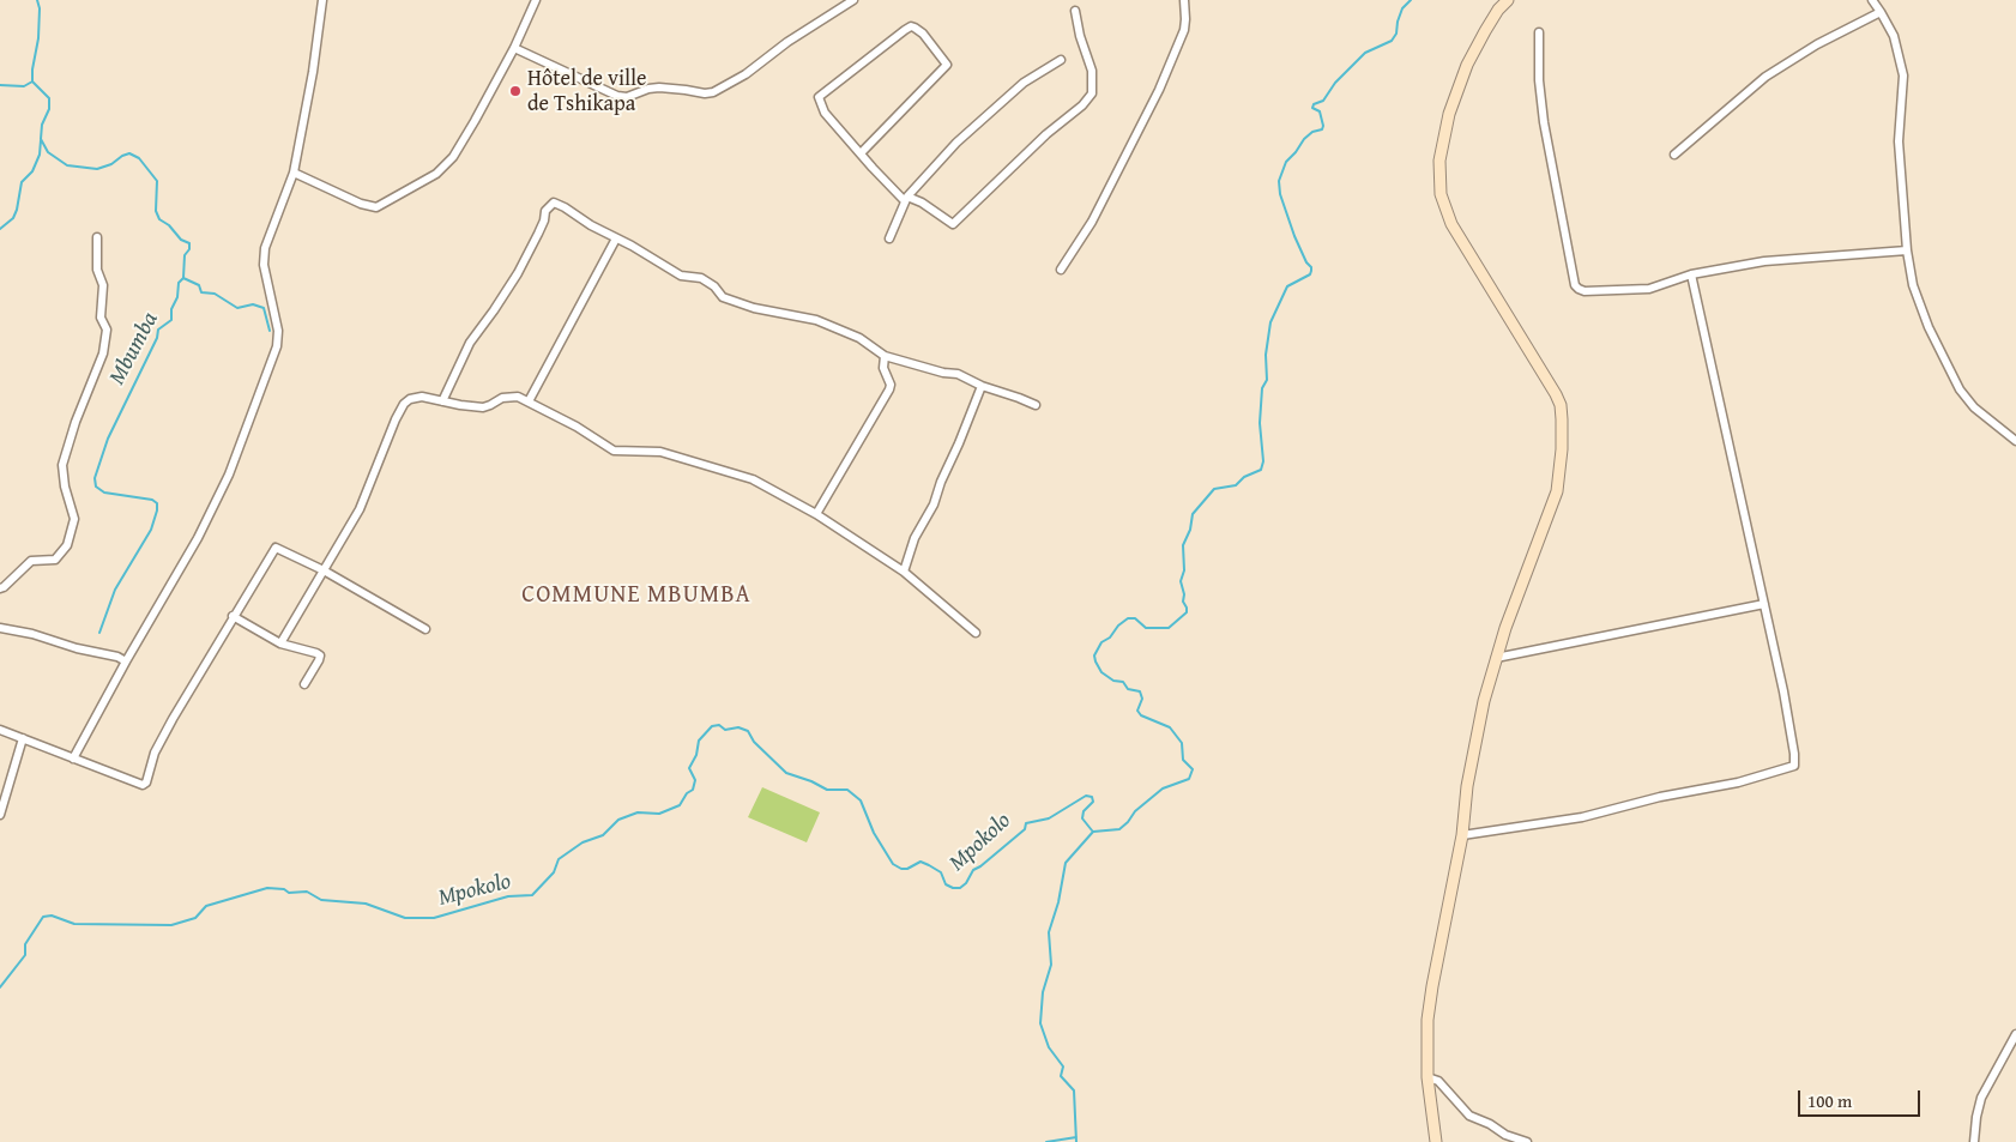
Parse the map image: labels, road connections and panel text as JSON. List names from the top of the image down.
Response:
{
  "districts": ["COMMUNE MBUMBA"],
  "water": ["Mbumba", "Mpokolo"],
  "places": ["Hôtel de ville de Tshikapa"],
  "scale_bar": "100 m"
}
